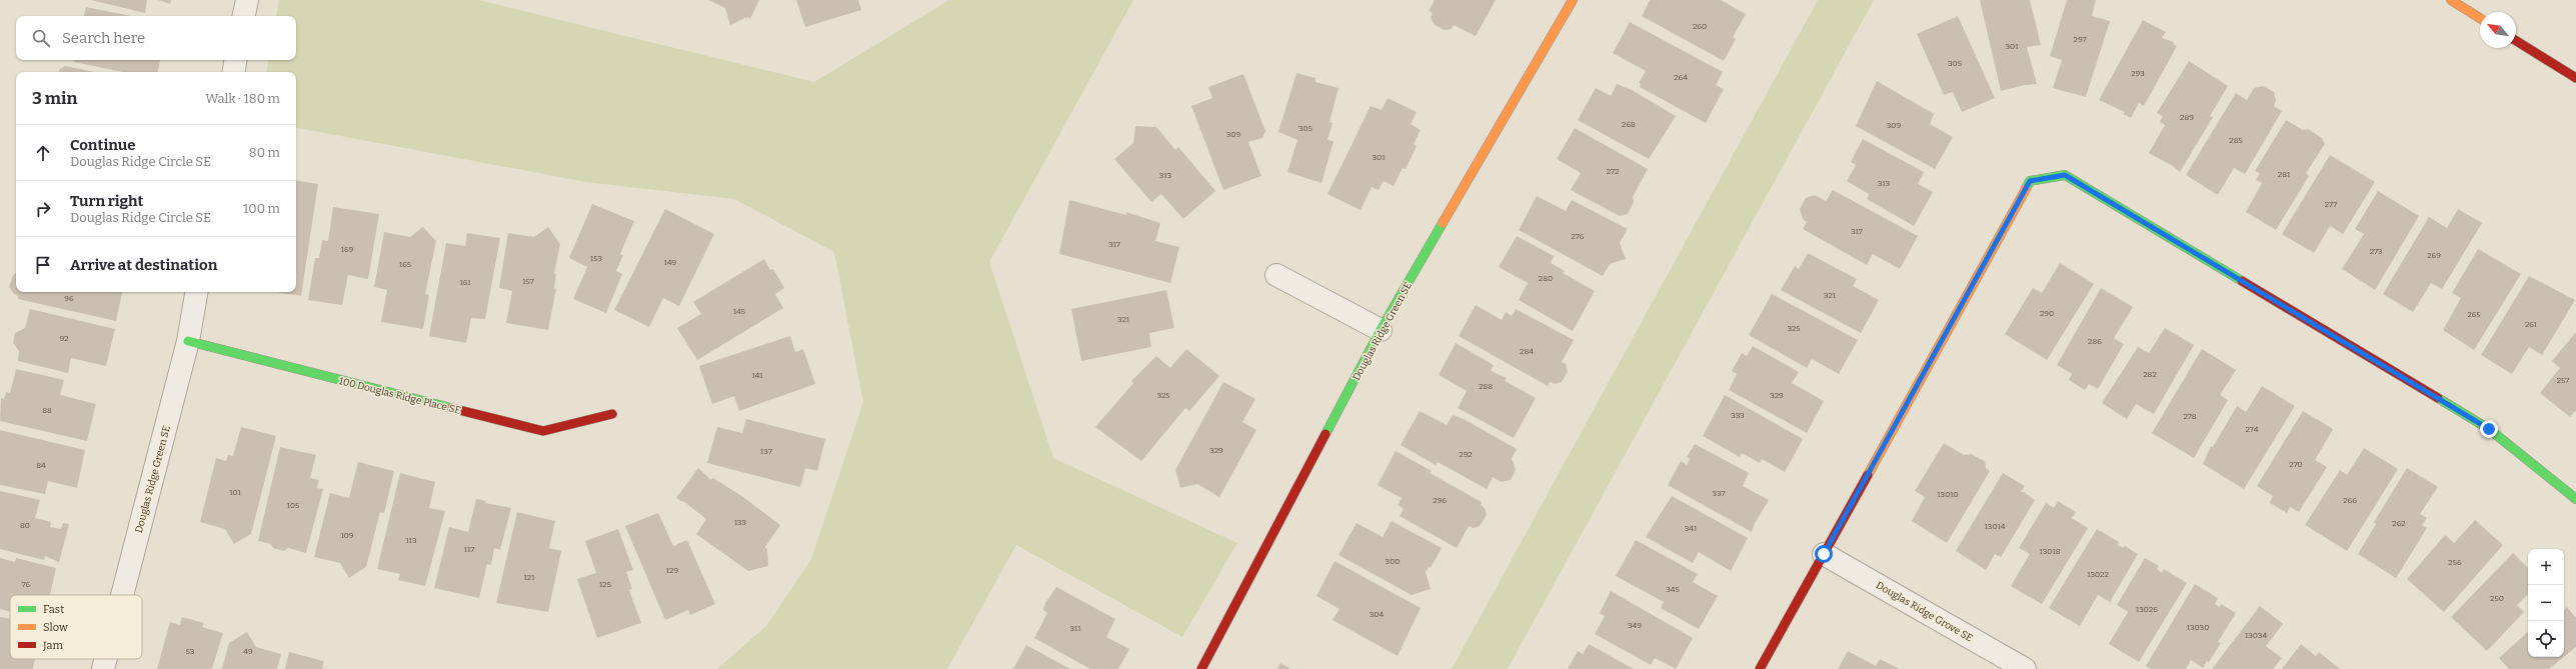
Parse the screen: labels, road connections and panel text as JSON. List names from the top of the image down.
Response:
{
  "streets": {
    "main road": ["Douglas Ridge Green SE", "100 Douglas Ridge Place SE"],
    "street": ["Douglas Ridge Grove SE"]
  },
  "crossings": [
    ["Douglas Ridge Green SE", "100 Douglas Ridge Place SE"]
  ],
  "house_numbers": [
    "260",
    "297",
    "301",
    "305",
    "293",
    "264",
    "289",
    "268",
    "309",
    "305",
    "309",
    "285",
    "301",
    "272",
    "281",
    "313",
    "313",
    "277",
    "317",
    "276",
    "317",
    "169",
    "273",
    "269",
    "153",
    "149",
    "165",
    "280",
    "157",
    "161",
    "321",
    "96",
    "145",
    "290",
    "265",
    "321",
    "261",
    "325",
    "92",
    "286",
    "284",
    "282",
    "141",
    "257",
    "288",
    "325",
    "329",
    "88",
    "333",
    "278",
    "274",
    "329",
    "137",
    "292",
    "270",
    "84",
    "101",
    "337",
    "13010",
    "296",
    "266",
    "105",
    "133",
    "262",
    "80",
    "13014",
    "341",
    "109",
    "113",
    "117",
    "13018",
    "300",
    "256",
    "129",
    "13022",
    "121",
    "76",
    "125",
    "345",
    "250",
    "13026",
    "304",
    "349",
    "13030",
    "311",
    "13034",
    "53",
    "49"
  ],
  "legend": ["Fast", "Slow", "Jam"],
  "north": "top left",
  "page": {
    "search": "Search here",
    "heading": ["3 min", "Walk · 180 m"],
    "list": [
      ["Continue", "Douglas Ridge Circle SE", "80 m"],
      ["Turn right", "Douglas Ridge Circle SE", "100 m"],
      "Arrive at destination"
    ],
    "map_buttons": ["+", "−"]
  }
}
